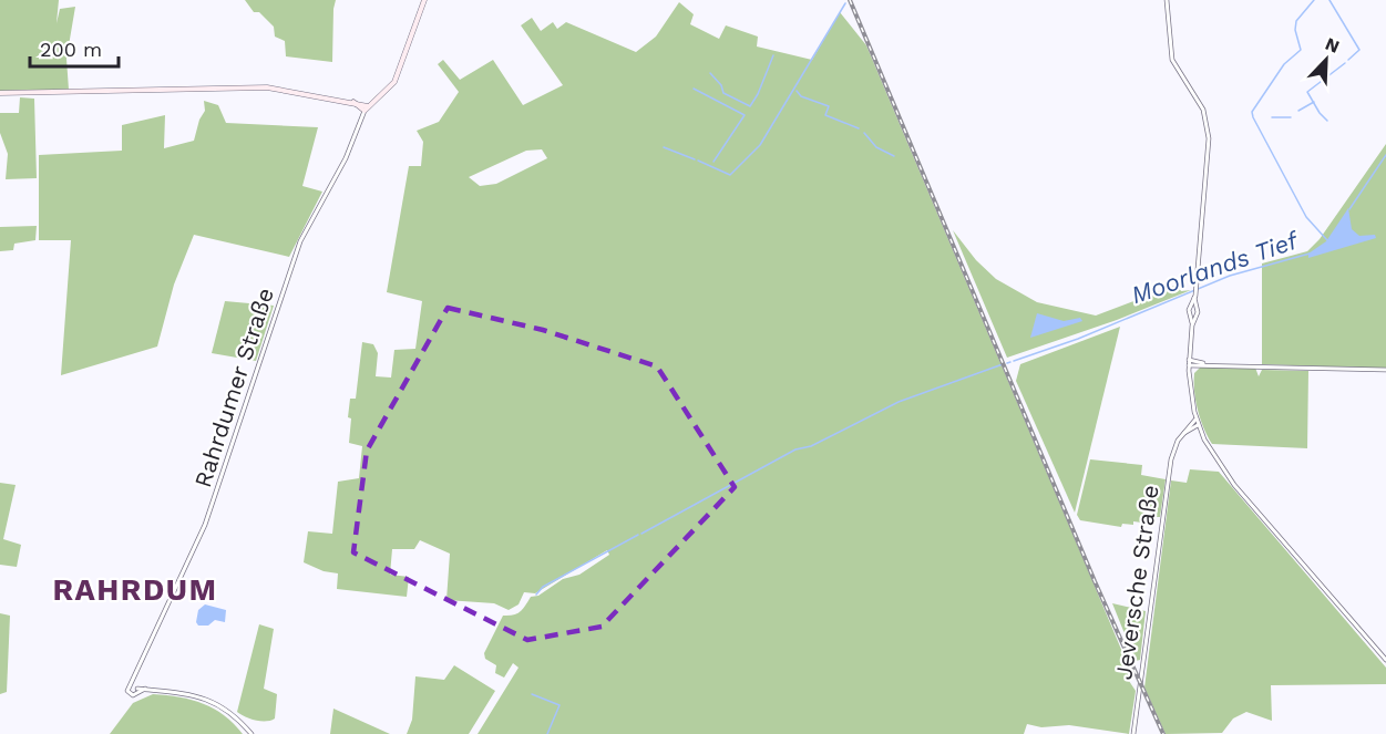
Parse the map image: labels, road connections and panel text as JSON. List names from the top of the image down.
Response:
{
  "streets": {
    "street": ["Rahrdumer Straße", "Jeversche Straße"]
  },
  "districts": ["RAHRDUM"],
  "water": ["Moorlands Tief"],
  "scale_bar": "200 m",
  "north": "top right"
}
